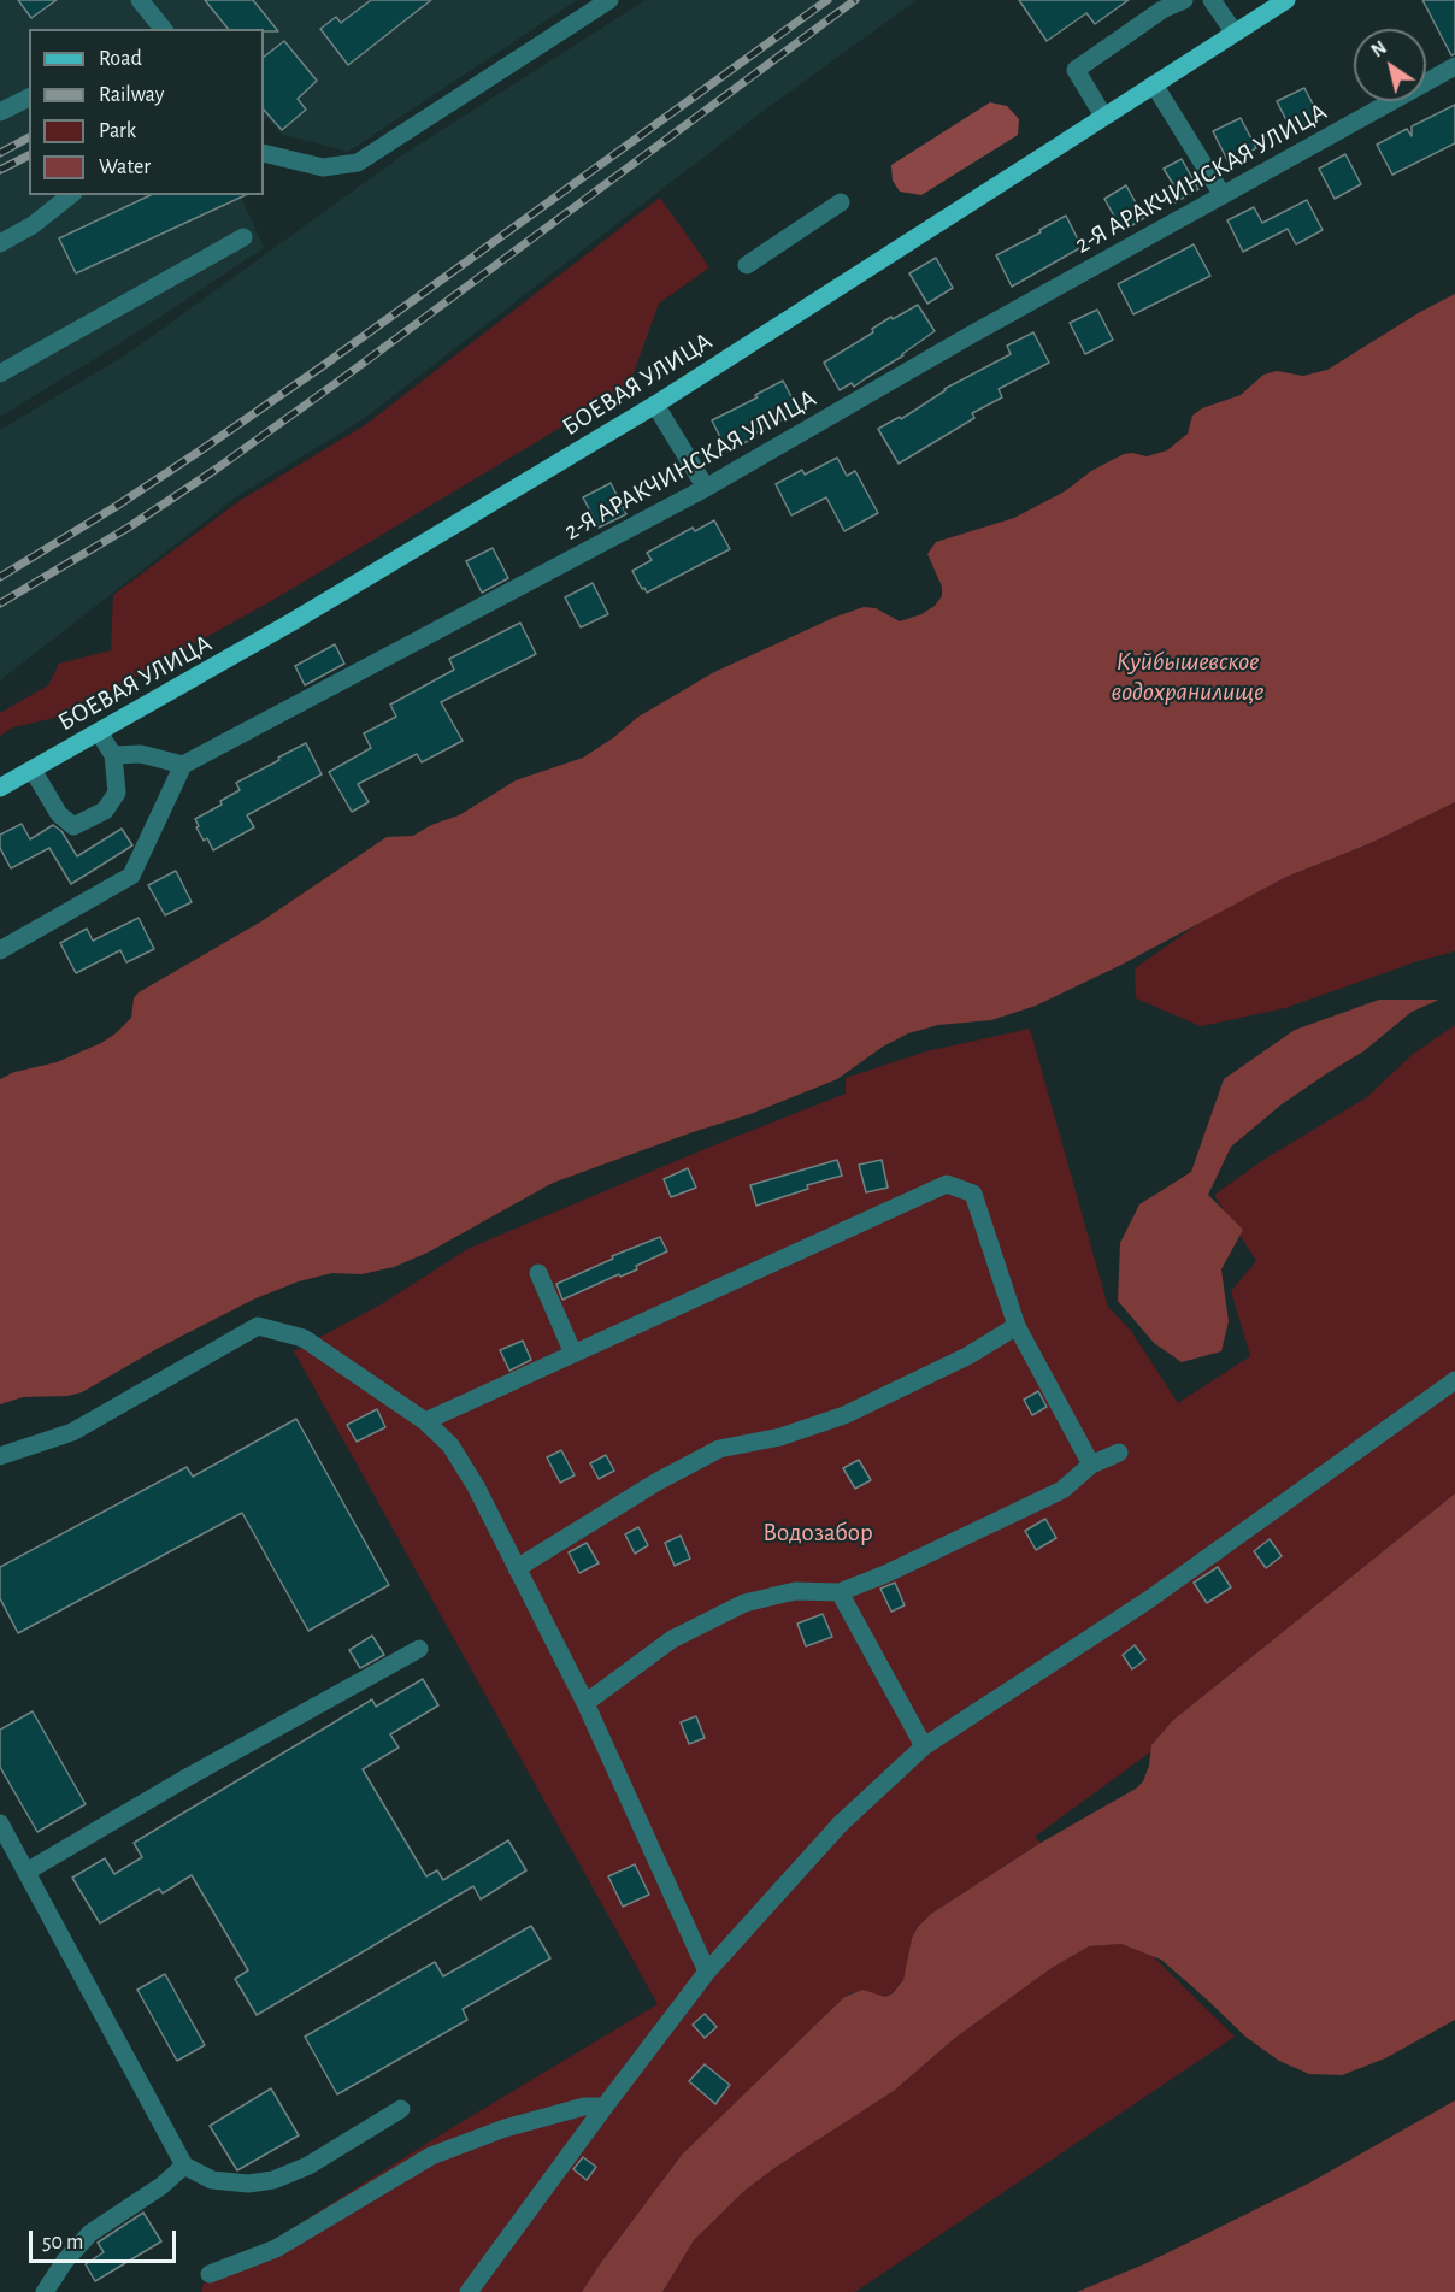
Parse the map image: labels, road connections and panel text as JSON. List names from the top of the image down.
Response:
{
  "streets": {
    "main road": ["БОЕВАЯ УЛИЦА"],
    "street": ["2-Я АРАКЧИНСКАЯ УЛИЦА"]
  },
  "water": ["Куйбышевское водохранилище"],
  "parks": ["Водозабор"],
  "legend": [
    "Road",
    "Railway",
    "Park",
    "Water"
  ],
  "scale_bar": "50 m",
  "north": "top left"
}
